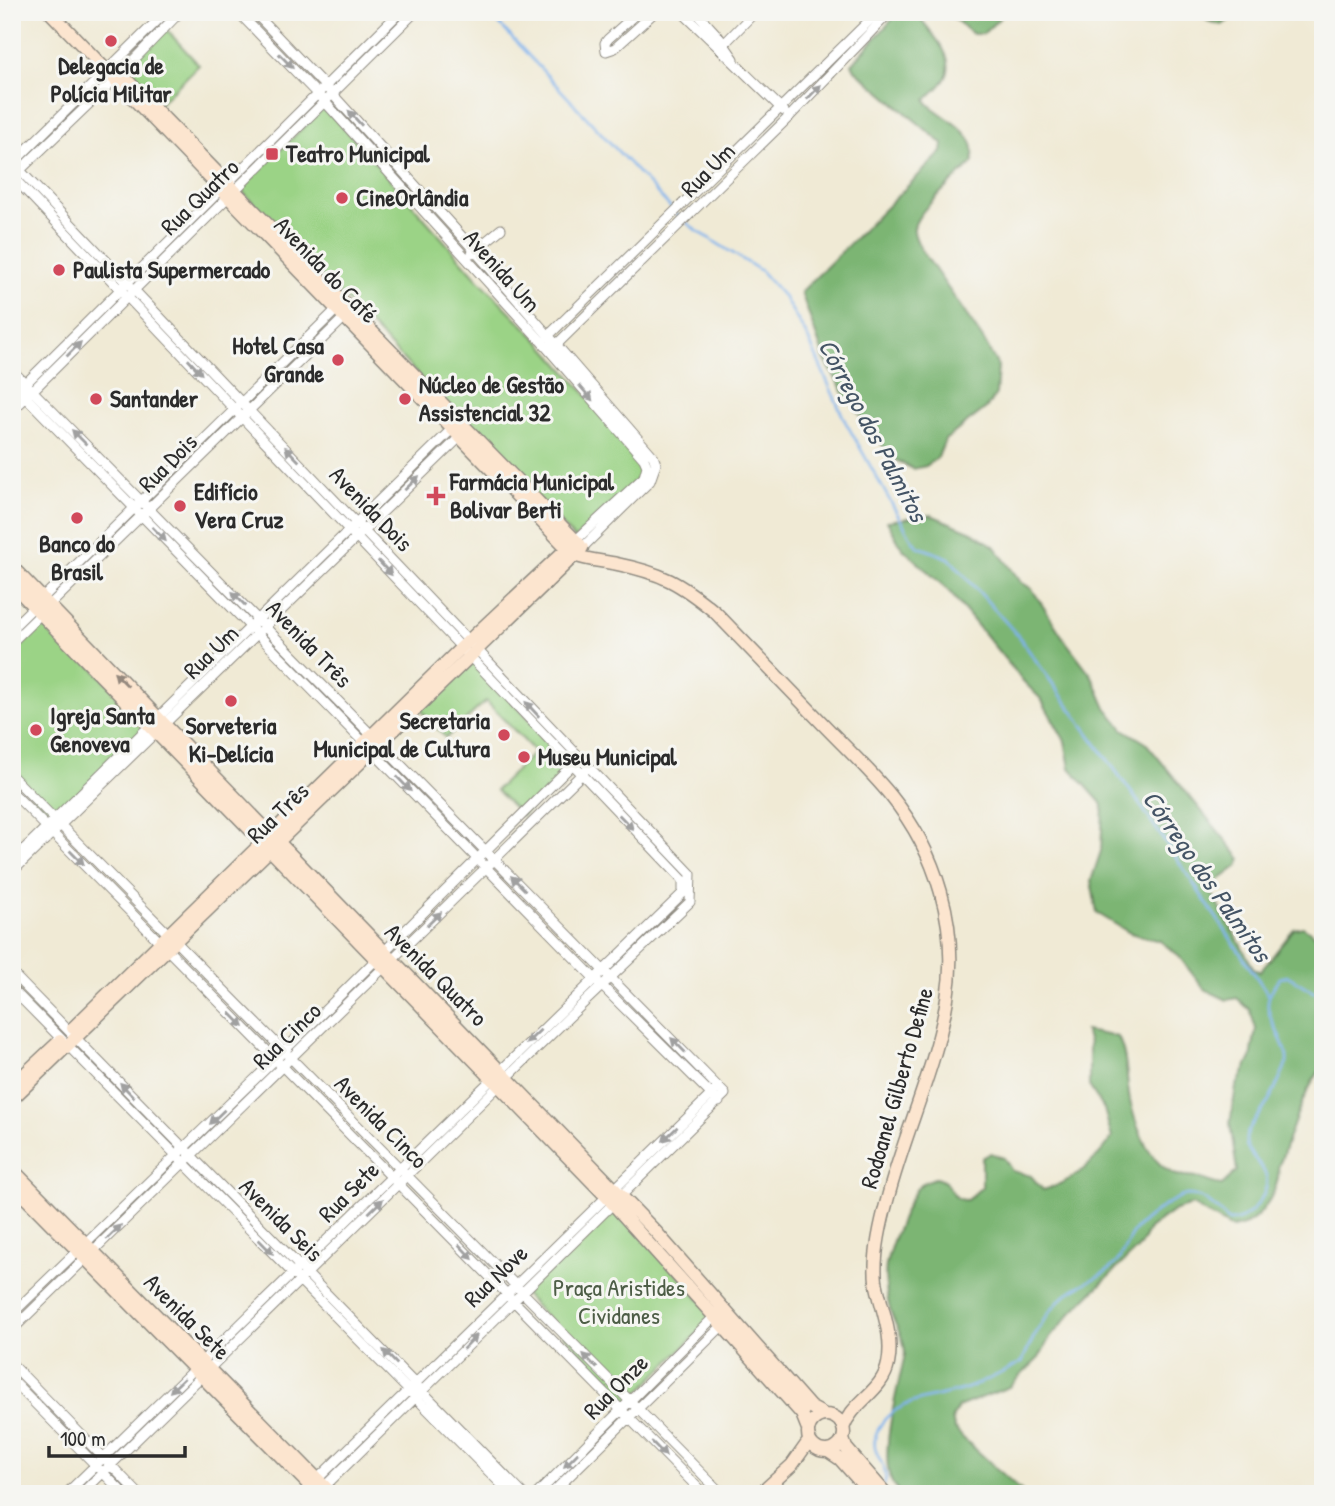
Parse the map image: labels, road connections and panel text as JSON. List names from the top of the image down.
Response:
{
  "streets": {
    "main road": [
      "Avenida do Café",
      "Rua Três",
      "Avenida Quatro",
      "Rodoanel Gilberto Define",
      "Avenida Sete"
    ],
    "street": [
      "Rua Um",
      "Rua Quatro",
      "Avenida Um",
      "Rua Dois",
      "Avenida Dois",
      "Avenida Três",
      "Rua Cinco",
      "Avenida Cinco",
      "Rua Sete",
      "Avenida Seis",
      "Rua Nove",
      "Rua Onze"
    ]
  },
  "crossings": [
    ["Rua Um", "Avenida do Café"],
    ["Rua Um", "Avenida Um"],
    ["Rua Um", "Avenida Dois"],
    ["Rua Um", "Avenida Três"],
    ["Rua Um", "Avenida Quatro"],
    ["Rua Um", "Avenida Cinco"],
    ["Rua Quatro", "Avenida do Café"],
    ["Rua Quatro", "Avenida Um"],
    ["Rua Quatro", "Avenida Dois"],
    ["Rua Quatro", "Avenida Três"],
    ["Avenida do Café", "Rua Dois"],
    ["Avenida do Café", "Rua Três"],
    ["Avenida do Café", "Rodoanel Gilberto Define"],
    ["Avenida Um", "Rua Três"],
    ["Rua Dois", "Avenida Dois"],
    ["Rua Dois", "Avenida Três"],
    ["Rua Dois", "Avenida Quatro"],
    ["Avenida Dois", "Rua Três"],
    ["Avenida Dois", "Rua Cinco"],
    ["Avenida Dois", "Rua Sete"],
    ["Avenida Três", "Rua Três"],
    ["Avenida Três", "Rua Cinco"],
    ["Avenida Três", "Rua Sete"],
    ["Avenida Três", "Rua Nove"],
    ["Rua Três", "Avenida Quatro"],
    ["Rua Três", "Rodoanel Gilberto Define"],
    ["Rua Três", "Avenida Cinco"],
    ["Rua Três", "Avenida Seis"],
    ["Avenida Quatro", "Rua Cinco"],
    ["Avenida Quatro", "Rodoanel Gilberto Define"],
    ["Avenida Quatro", "Rua Sete"],
    ["Avenida Quatro", "Rua Nove"],
    ["Avenida Quatro", "Rua Onze"],
    ["Rua Cinco", "Avenida Cinco"],
    ["Rua Cinco", "Avenida Seis"],
    ["Rua Cinco", "Avenida Sete"],
    ["Avenida Cinco", "Rua Sete"],
    ["Avenida Cinco", "Rua Nove"],
    ["Avenida Cinco", "Rua Onze"],
    ["Rua Sete", "Avenida Seis"],
    ["Rua Sete", "Avenida Sete"],
    ["Avenida Seis", "Rua Nove"],
    ["Rua Nove", "Avenida Sete"]
  ],
  "water": ["Córrego dos Palmitos"],
  "parks": ["Praça Aristides Cividanes"],
  "places": {
    "other": [
      "Delegacia de Polícia Militar",
      "CineOrlândia",
      "Paulista Supermercado",
      "Hotel Casa Grande",
      "Santander",
      "Núcleo de Gestão Assistencial 32",
      "Edifício Vera Cruz",
      "Banco do Brasil",
      "Sorveteria Ki-Delícia",
      "Igreja Santa Genoveva",
      "Secretaria Municipal de Cultura",
      "Museu Municipal"
    ],
    "transit": ["Teatro Municipal"],
    "health": ["Farmácia Municipal Bolivar Berti"]
  },
  "scale_bar": "100 m"
}
